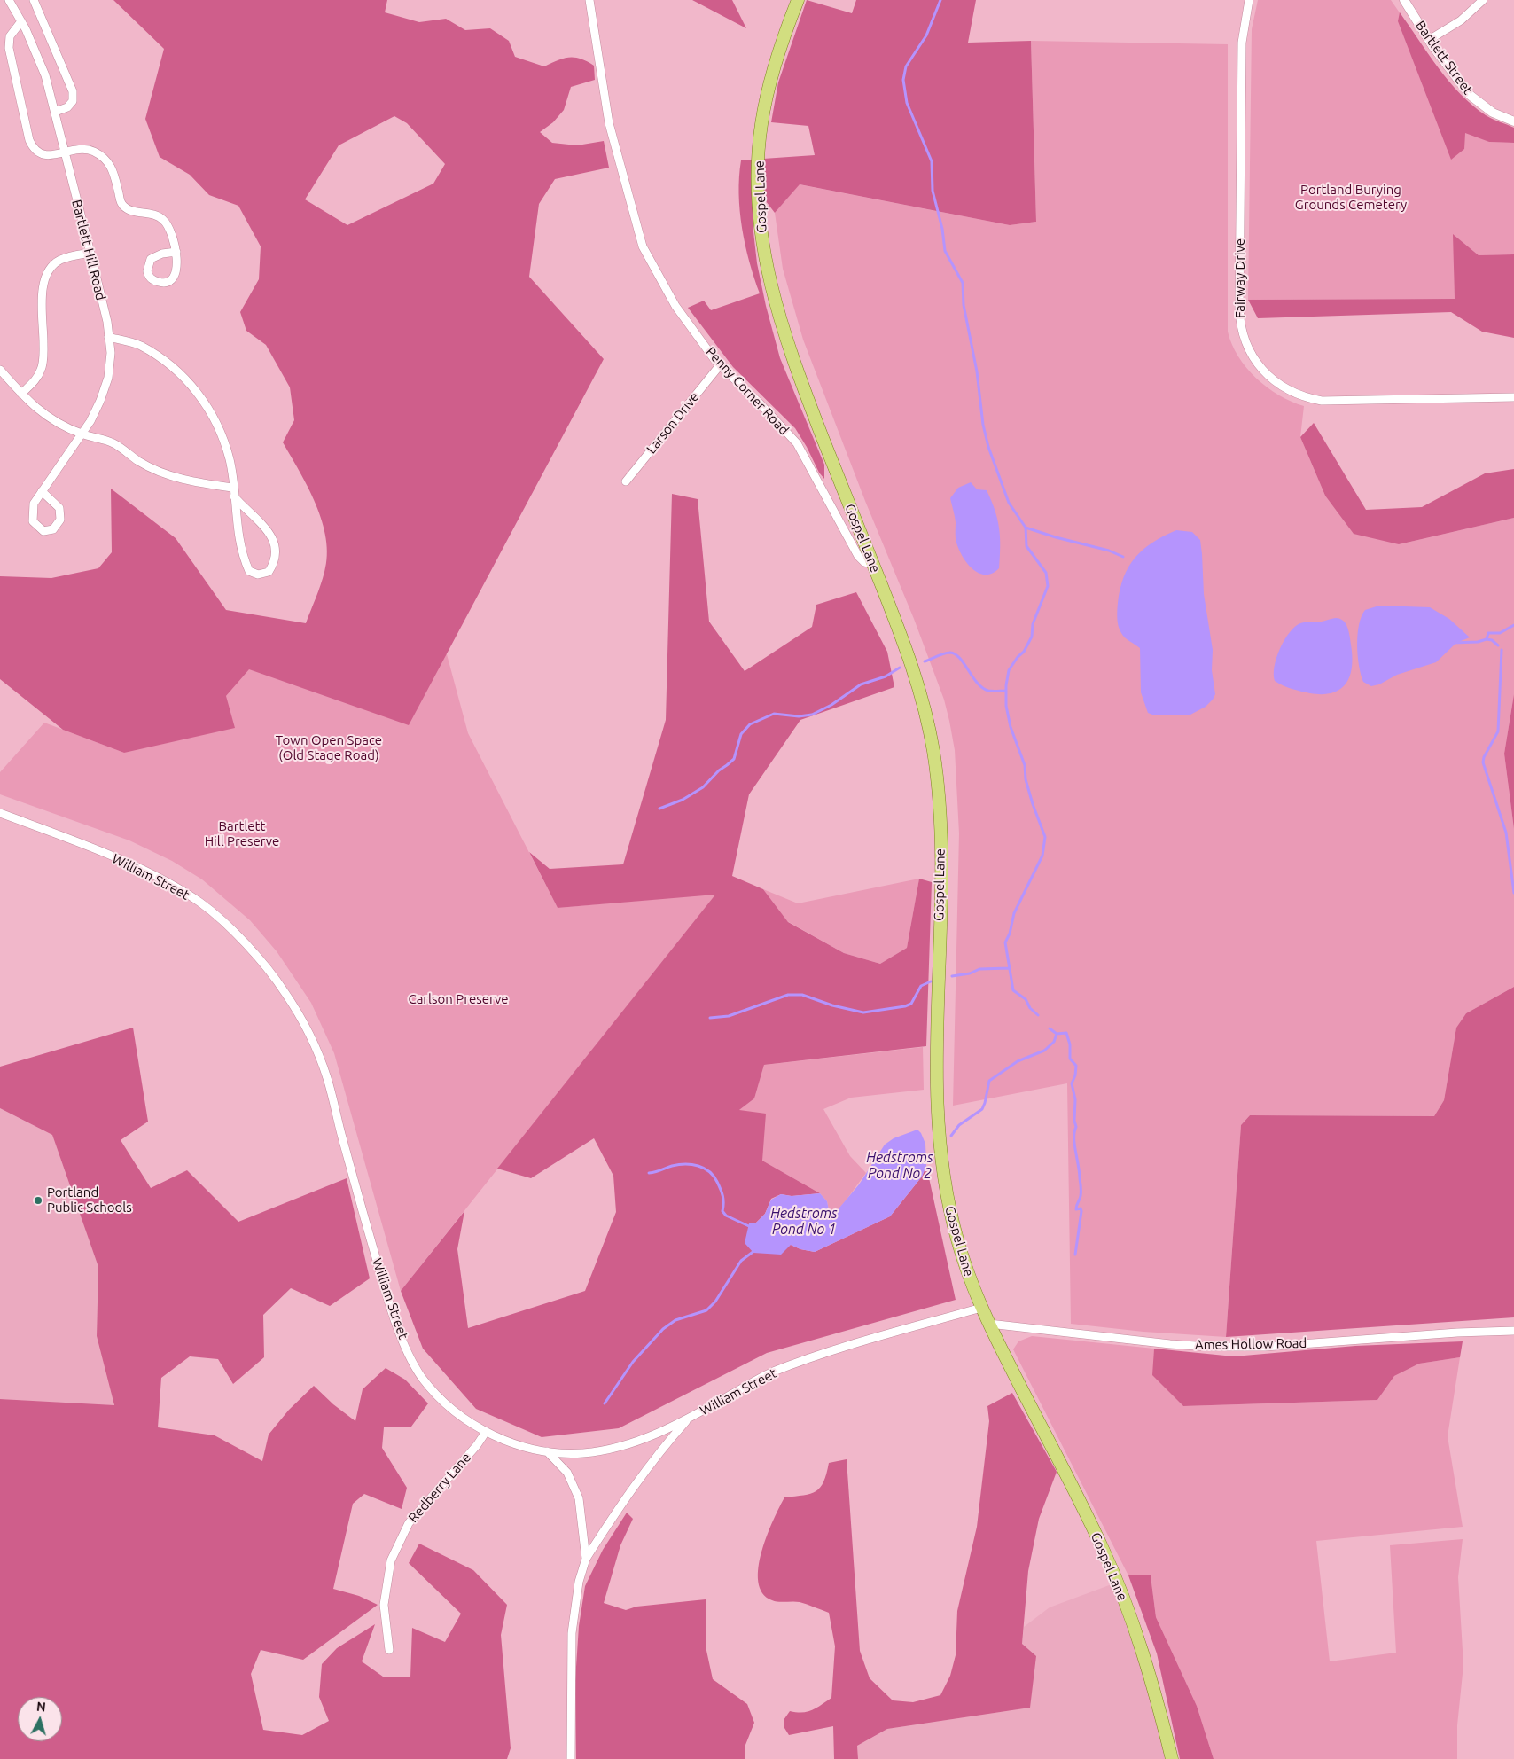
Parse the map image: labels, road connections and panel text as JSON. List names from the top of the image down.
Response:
{
  "streets": {
    "main road": ["Gospel Lane"],
    "street": [
      "Bartlett Street",
      "Bartlett Hill Road",
      "Fairway Drive",
      "Penny Corner Road",
      "Larson Drive",
      "William Street",
      "Ames Hollow Road",
      "Redberry Lane"
    ]
  },
  "crossings": [
    ["Gospel Lane", "Penny Corner Road"],
    ["Gospel Lane", "William Street"],
    ["Gospel Lane", "Ames Hollow Road"],
    ["Penny Corner Road", "Larson Drive"],
    ["William Street", "Redberry Lane"]
  ],
  "water": ["Hedstroms Pond No 2", "Hedstroms Pond No 1"],
  "parks": [
    "Portland Burying Grounds Cemetery",
    "Town Open Space (Old Stage Road)",
    "Bartlett Hill Preserve",
    "Carlson Preserve"
  ],
  "places": ["Portland Public Schools"],
  "north": "top"
}
